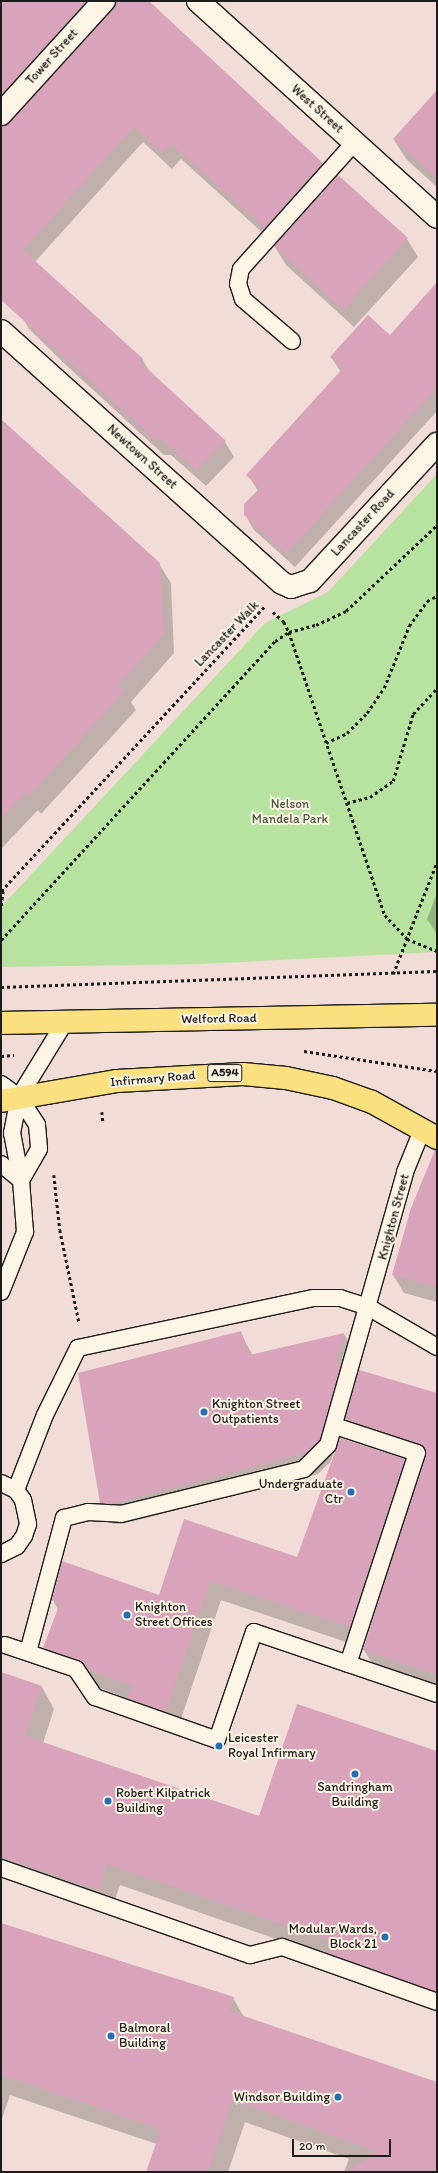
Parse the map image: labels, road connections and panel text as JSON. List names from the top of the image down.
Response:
{
  "streets": {
    "main road": ["Welford Road", "A594", "Infirmary Road"],
    "street": [
      "Tower Street",
      "West Street",
      "Newtown Street",
      "Lancaster Road"
    ],
    "lane": ["Knighton Street"],
    "path": ["Lancaster Walk"]
  },
  "crossings": [
    ["Newtown Street", "Lancaster Road"],
    ["Infirmary Road", "Knighton Street"]
  ],
  "parks": ["Nelson Mandela Park"],
  "places": [
    "Knighton Street Outpatients",
    "Undergraduate Ctr",
    "Knighton Street Offices",
    "Leicester Royal Infirmary",
    "Sandringham Building",
    "Robert Kilpatrick Building",
    "Modular Wards, Block 21",
    "Balmoral Building",
    "Windsor Building"
  ],
  "scale_bar": "20 m"
}
